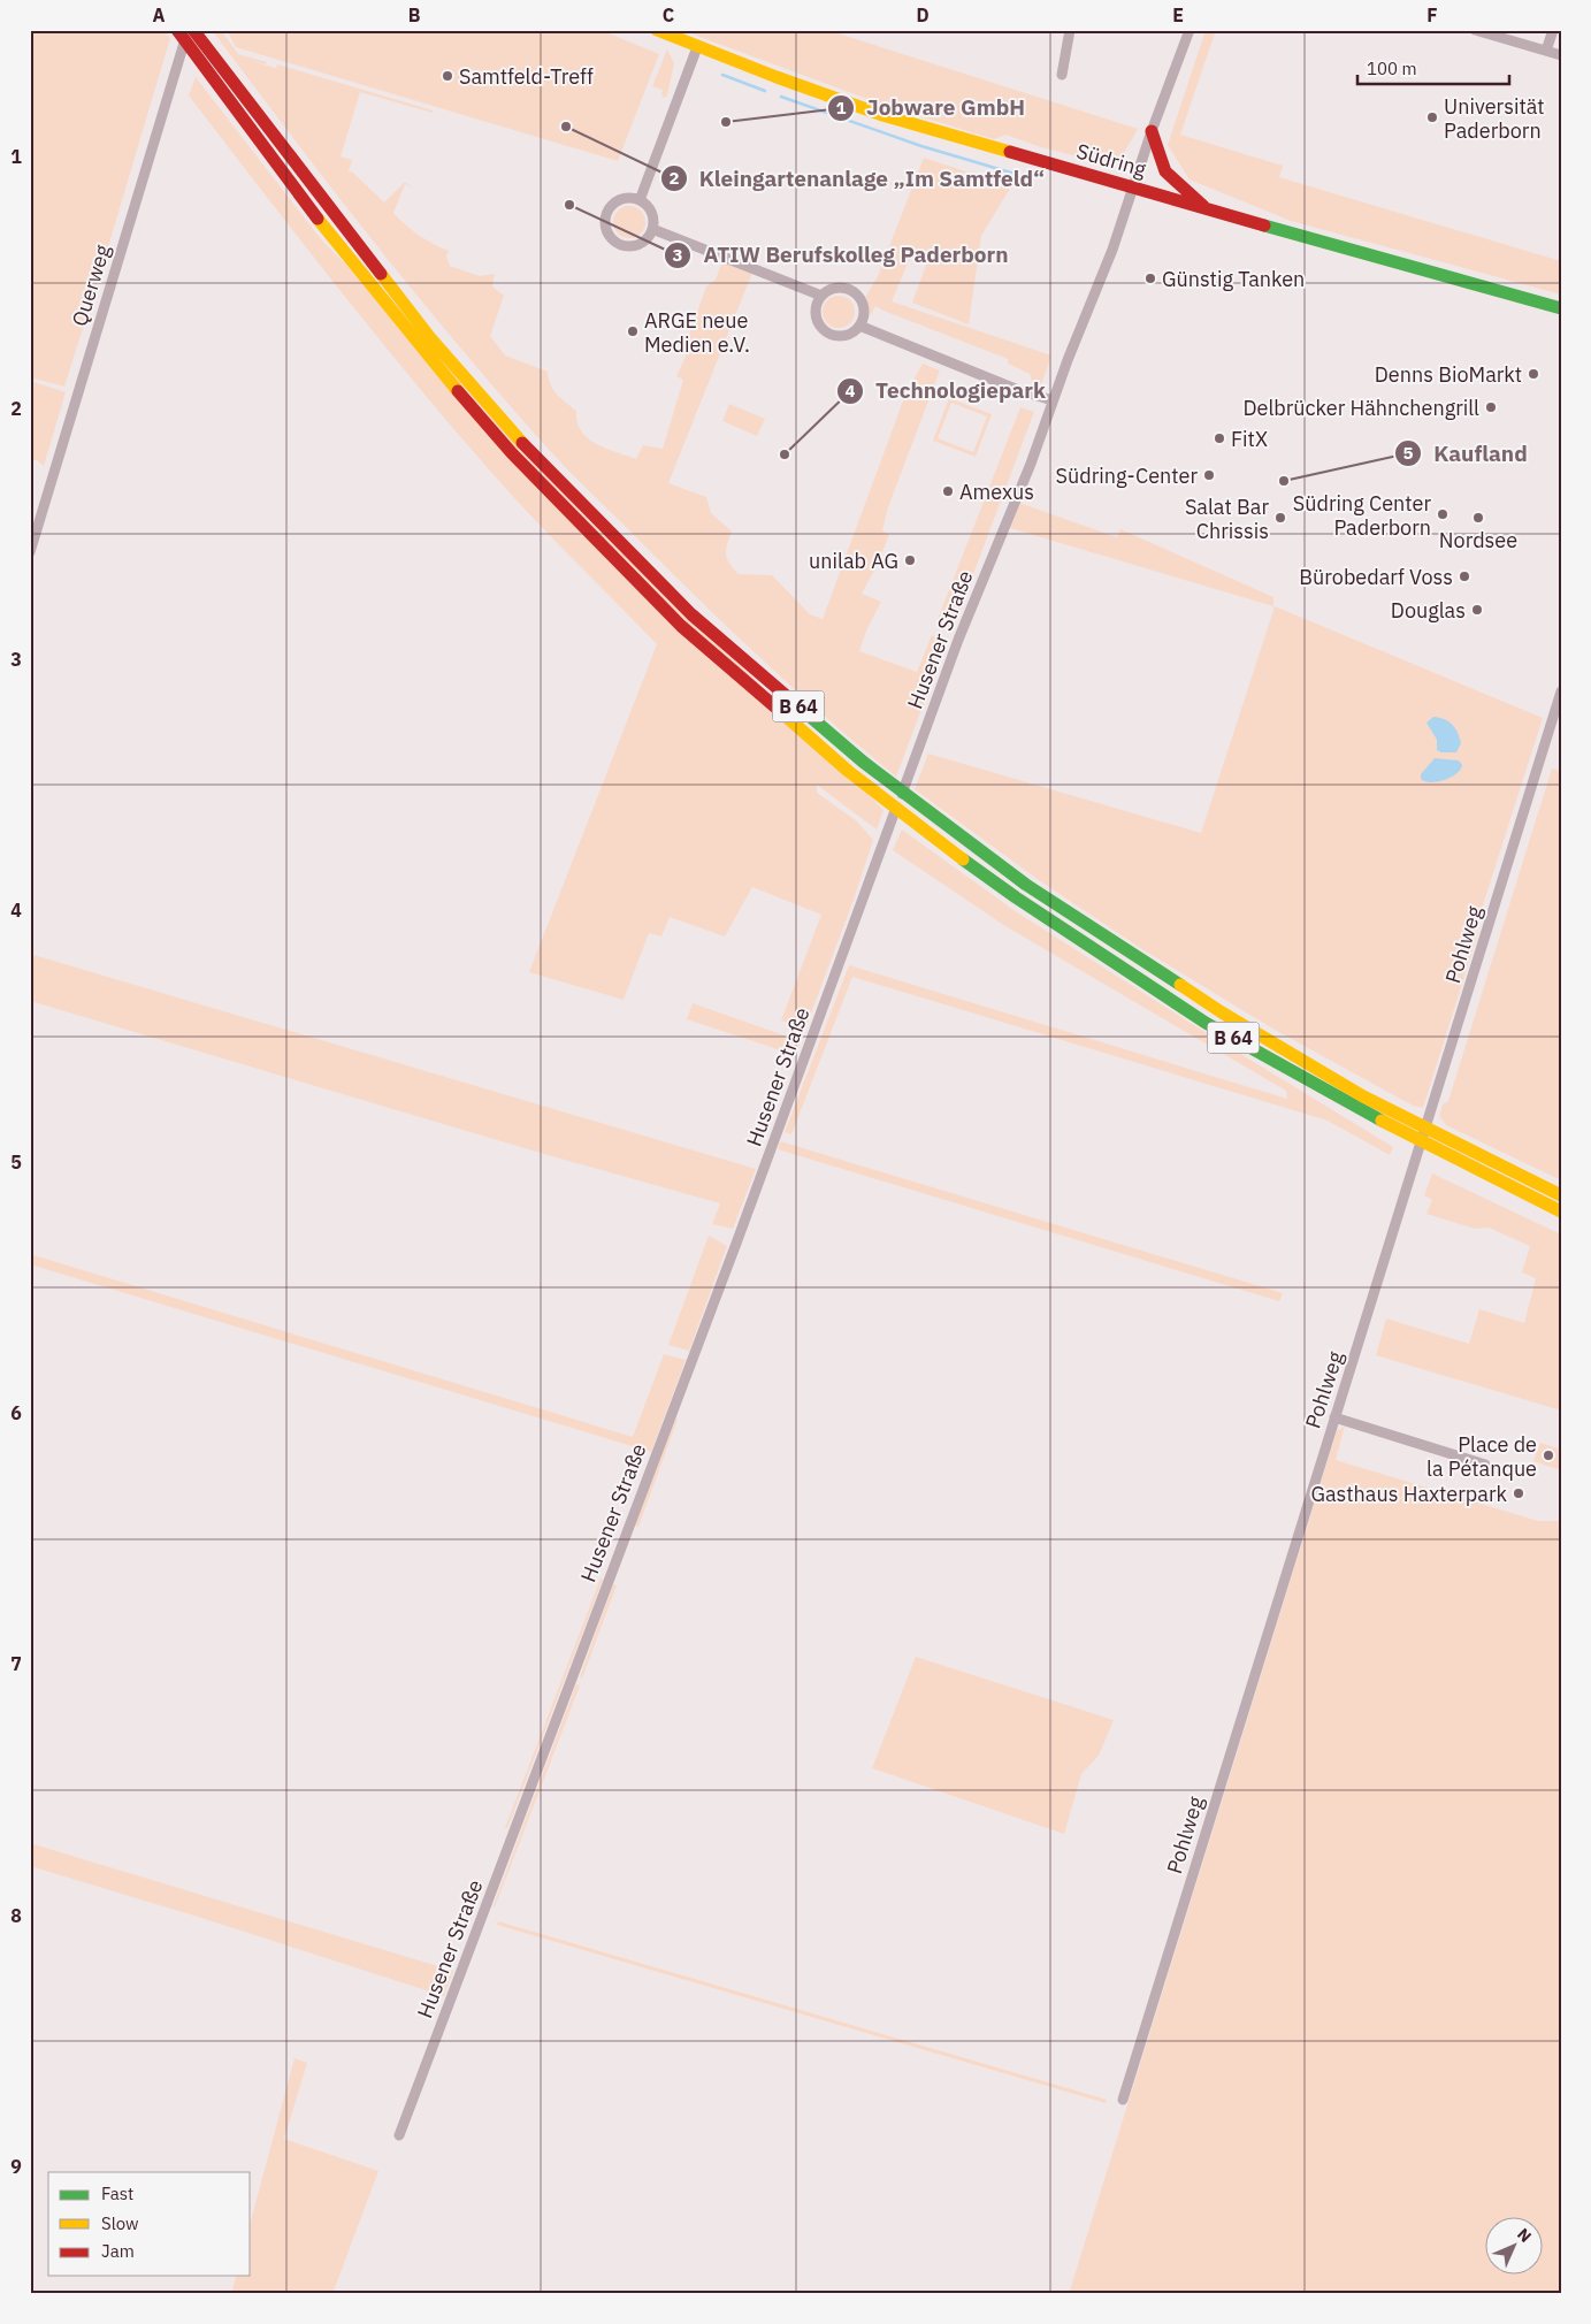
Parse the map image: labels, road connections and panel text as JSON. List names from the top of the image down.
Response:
{
  "streets": {
    "main road": ["Südring", "B 64"],
    "street": ["Querweg", "Husener Straße", "Pohlweg"]
  },
  "crossings": [
    ["Südring", "Husener Straße"]
  ],
  "places": [
    "Samtfeld-Treff",
    "Universität Paderborn",
    "Jobware GmbH",
    "Kleingartenanlage „Im Samtfeld“",
    "ATIW Berufskolleg Paderborn",
    "Günstig Tanken",
    "ARGE neue Medien e.V.",
    "Denns BioMarkt",
    "Delbrücker Hähnchengrill",
    "FitX",
    "Technologiepark",
    "Südring-Center",
    "Kaufland",
    "Amexus",
    "Südring Center Paderborn",
    "Salat Bar Chrissis",
    "Nordsee",
    "unilab AG",
    "Bürobedarf Voss",
    "Douglas",
    "Place de la Pétanque",
    "Gasthaus Haxterpark"
  ],
  "legend": ["Fast", "Slow", "Jam"],
  "scale_bar": "100 m",
  "north": "top right",
  "grid": {
    "columns": [
      "A",
      "B",
      "C",
      "D",
      "E",
      "F"
    ],
    "rows": [
      "1",
      "2",
      "3",
      "4",
      "5",
      "6",
      "7",
      "8",
      "9"
    ]
  }
}
